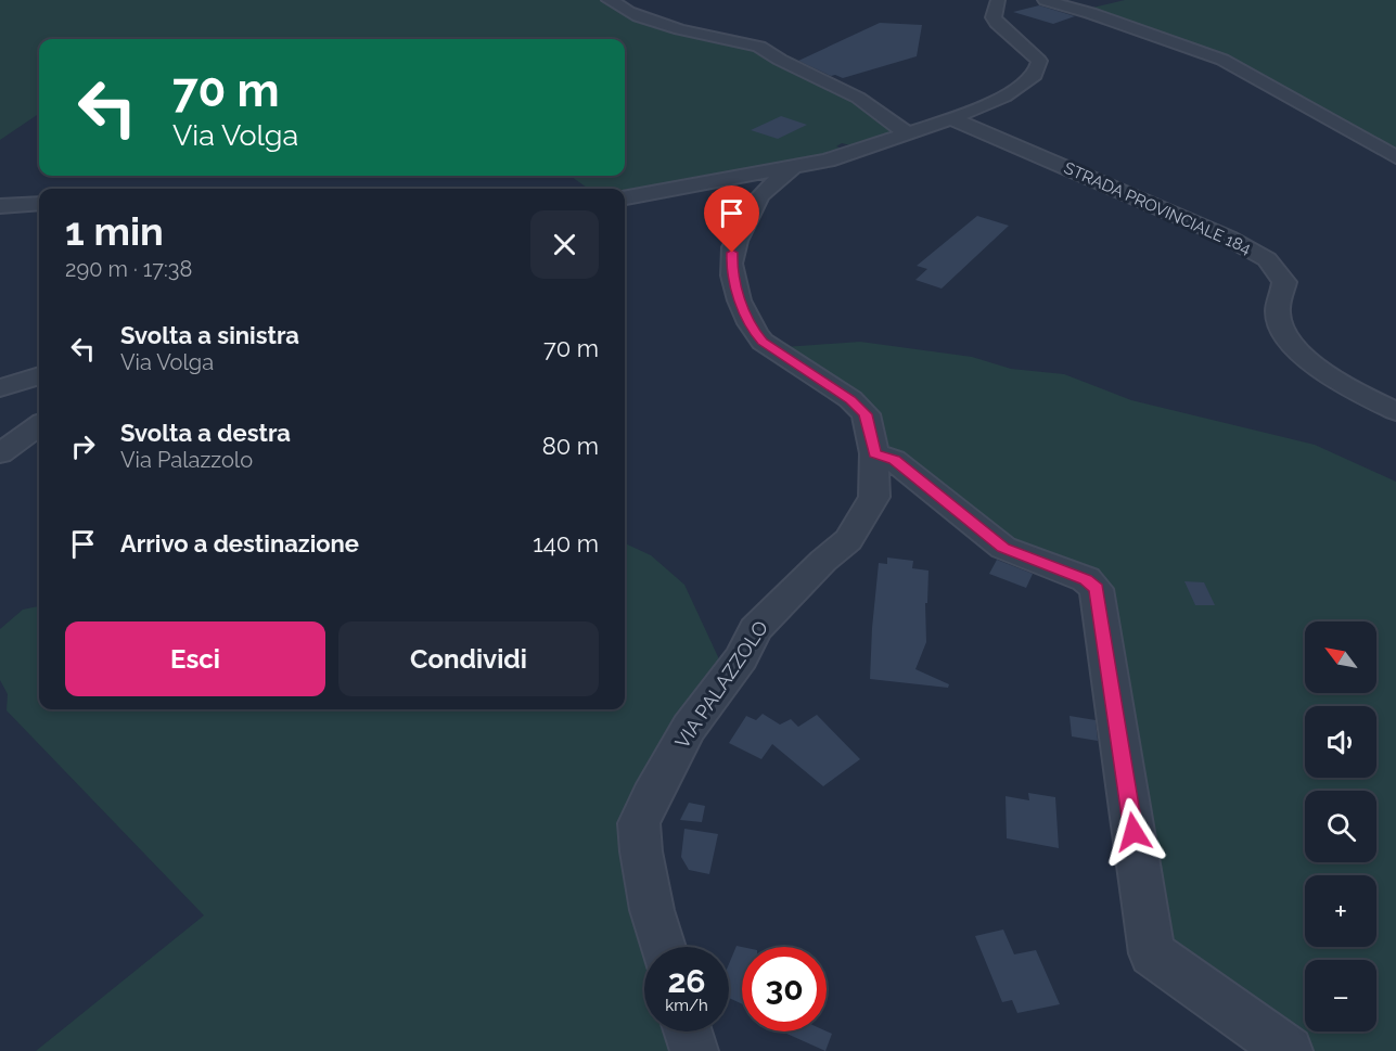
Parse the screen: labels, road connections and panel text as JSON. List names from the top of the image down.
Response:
{
  "streets": {
    "street": ["STRADA PROVINCIALE 184", "VIA PALAZZOLO"]
  },
  "north": "top left",
  "page": {
    "turn": ["70 m", "Via Volga"],
    "heading": ["1 min", "290 m · 17:38"],
    "list": [
      {
        "name": "Svolta a sinistra",
        "note": "Via Volga",
        "value": "70 m"
      },
      {
        "name": "Svolta a destra",
        "note": "Via Palazzolo",
        "value": "80 m"
      },
      {
        "name": "Arrivo a destinazione",
        "value": "140 m"
      }
    ],
    "buttons": ["Esci", "Condividi"],
    "map_buttons": ["+", "−"],
    "speed": "26 km/h",
    "limit": "30"
  }
}
